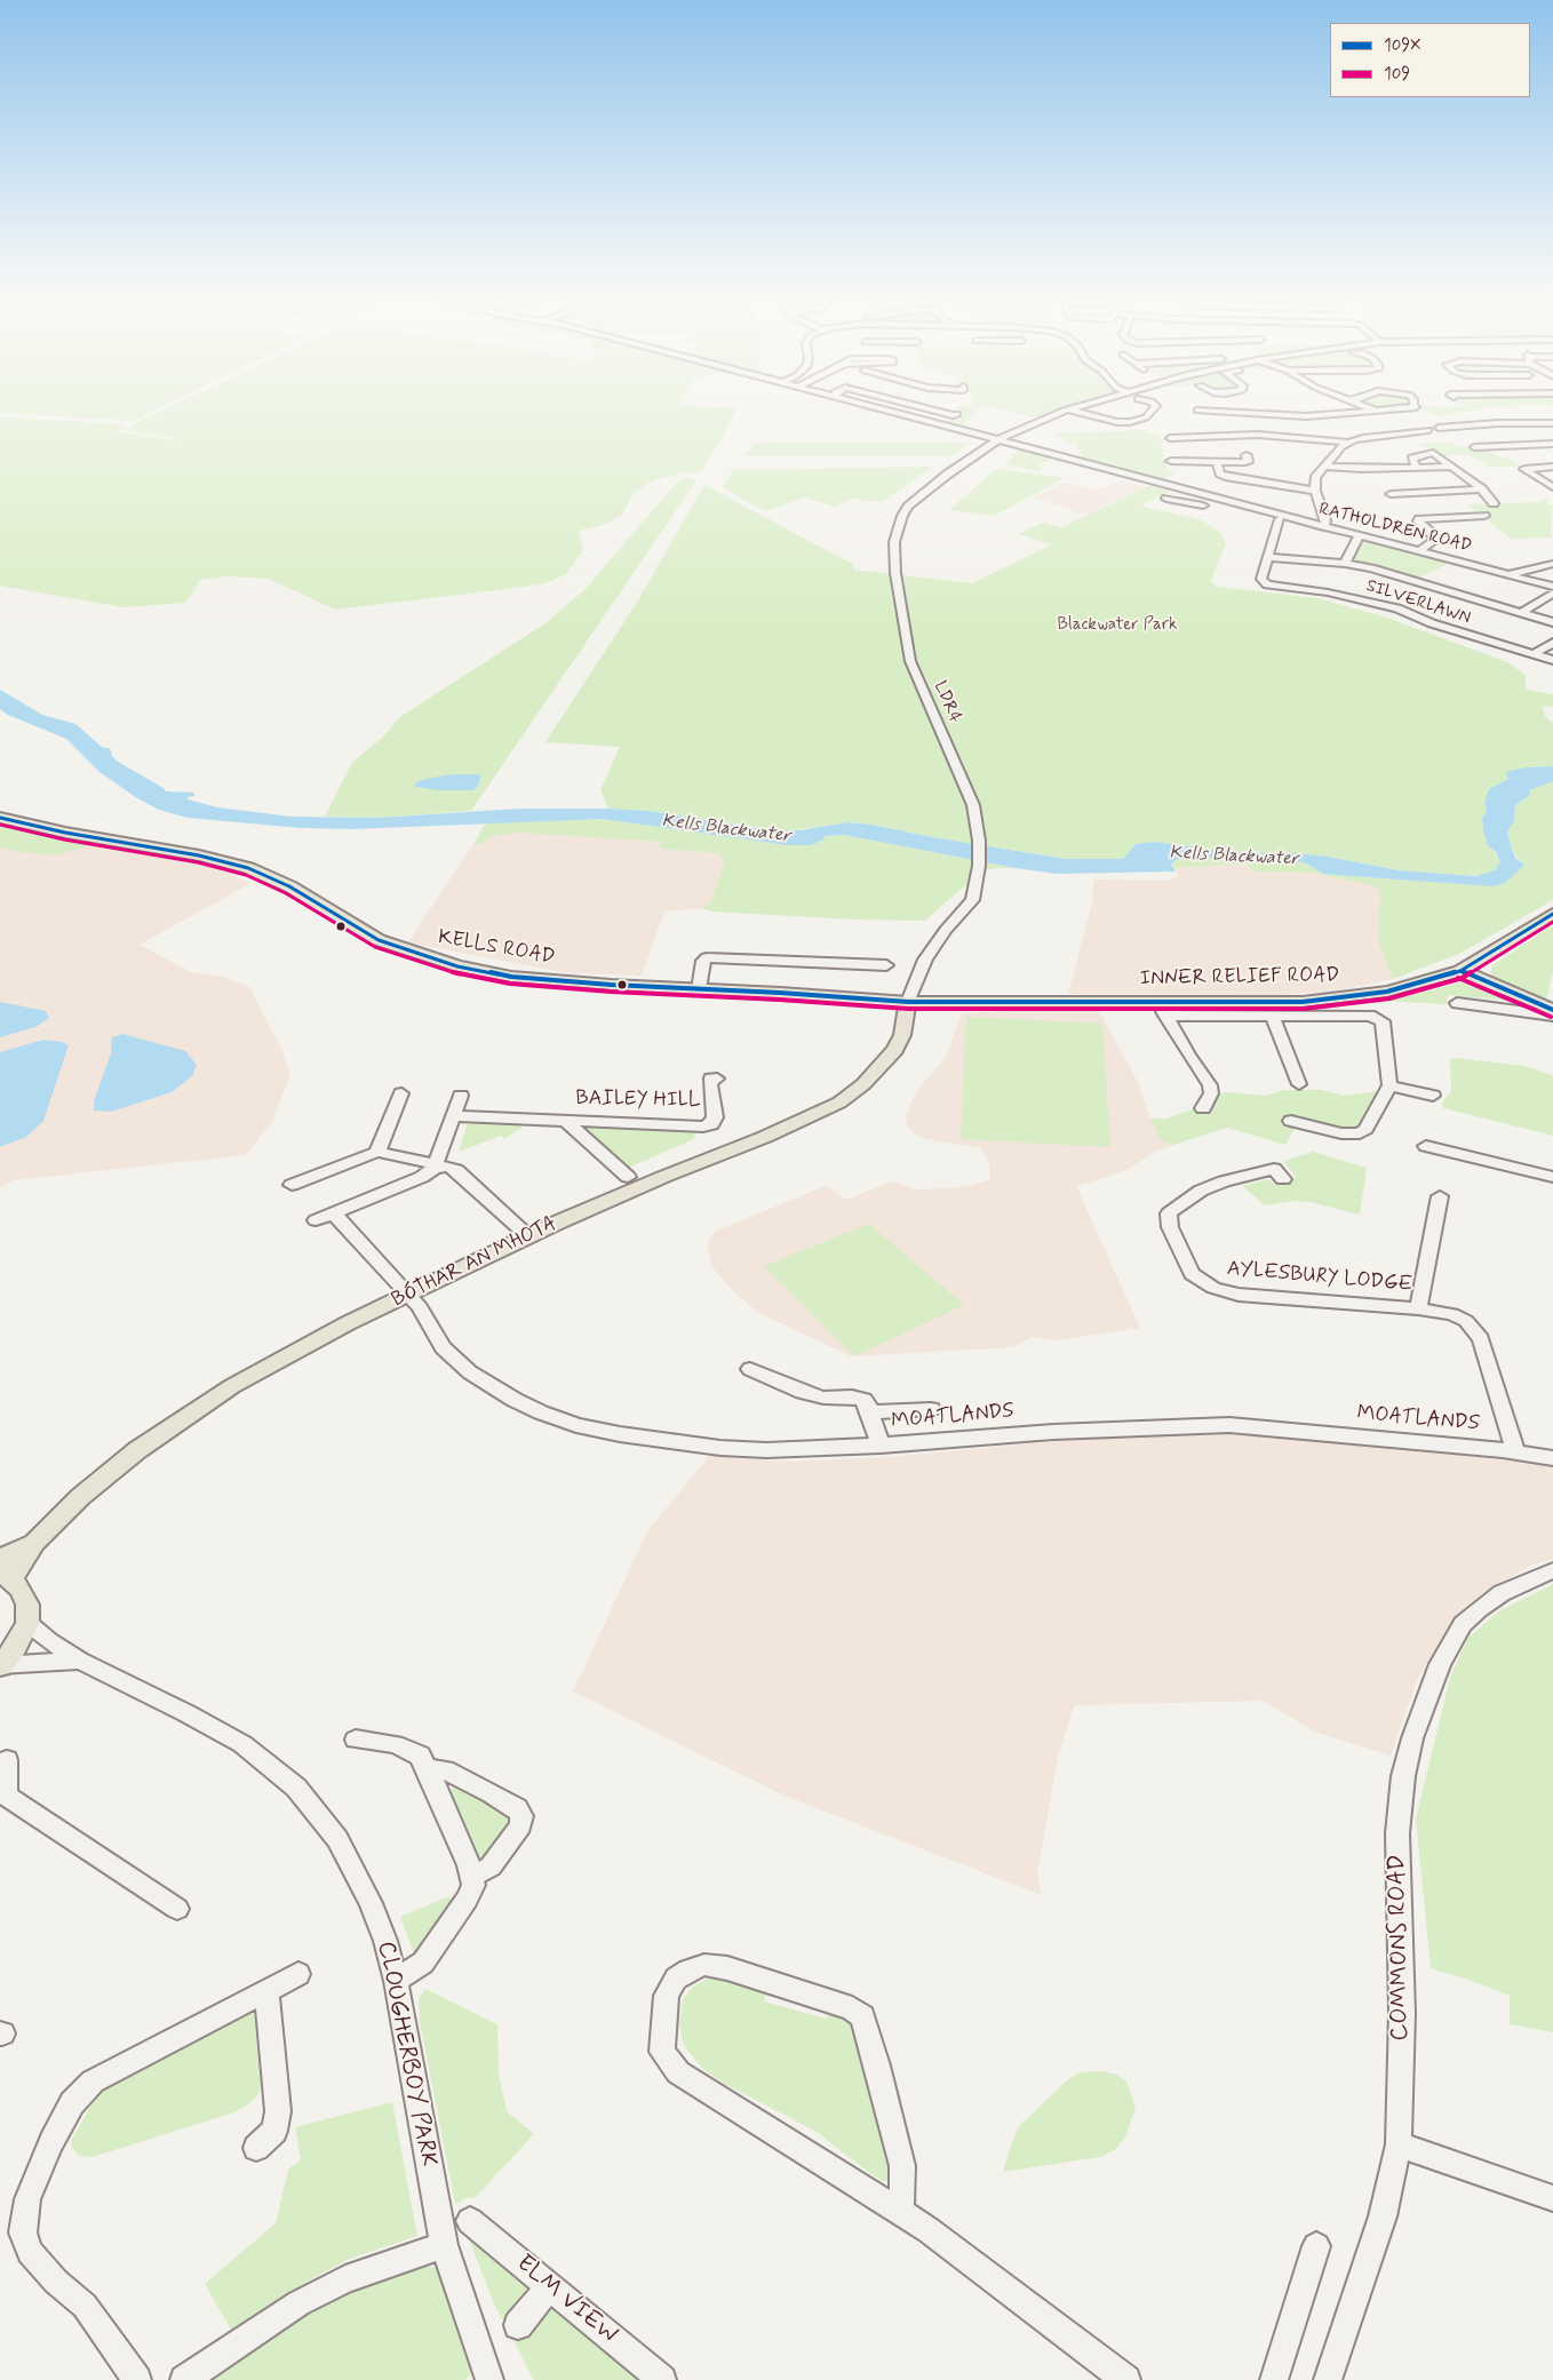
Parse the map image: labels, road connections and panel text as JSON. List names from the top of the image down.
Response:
{
  "streets": {
    "main road": ["KELLS ROAD", "INNER RELIEF ROAD", "BÓTHAR AN MHOTA"],
    "street": [
      "RATHOLDREN ROAD",
      "SILVERLAWN",
      "LDR4",
      "BAILEY HILL",
      "AYLESBURY LODGE",
      "MOATLANDS",
      "COMMONS ROAD",
      "CLOUGHERBOY PARK",
      "ELM VIEW"
    ]
  },
  "crossings": [
    ["RATHOLDREN ROAD", "SILVERLAWN"],
    ["RATHOLDREN ROAD", "LDR4"],
    ["LDR4", "KELLS ROAD"],
    ["LDR4", "INNER RELIEF ROAD"],
    ["LDR4", "BÓTHAR AN MHOTA"],
    ["KELLS ROAD", "INNER RELIEF ROAD"],
    ["KELLS ROAD", "BÓTHAR AN MHOTA"],
    ["INNER RELIEF ROAD", "BÓTHAR AN MHOTA"],
    ["BÓTHAR AN MHOTA", "MOATLANDS"],
    ["AYLESBURY LODGE", "MOATLANDS"]
  ],
  "water": ["Kells Blackwater"],
  "parks": ["Blackwater Park"],
  "lines": ["transit line 109X", "transit line 109"],
  "legend": ["109X", "109"]
}
